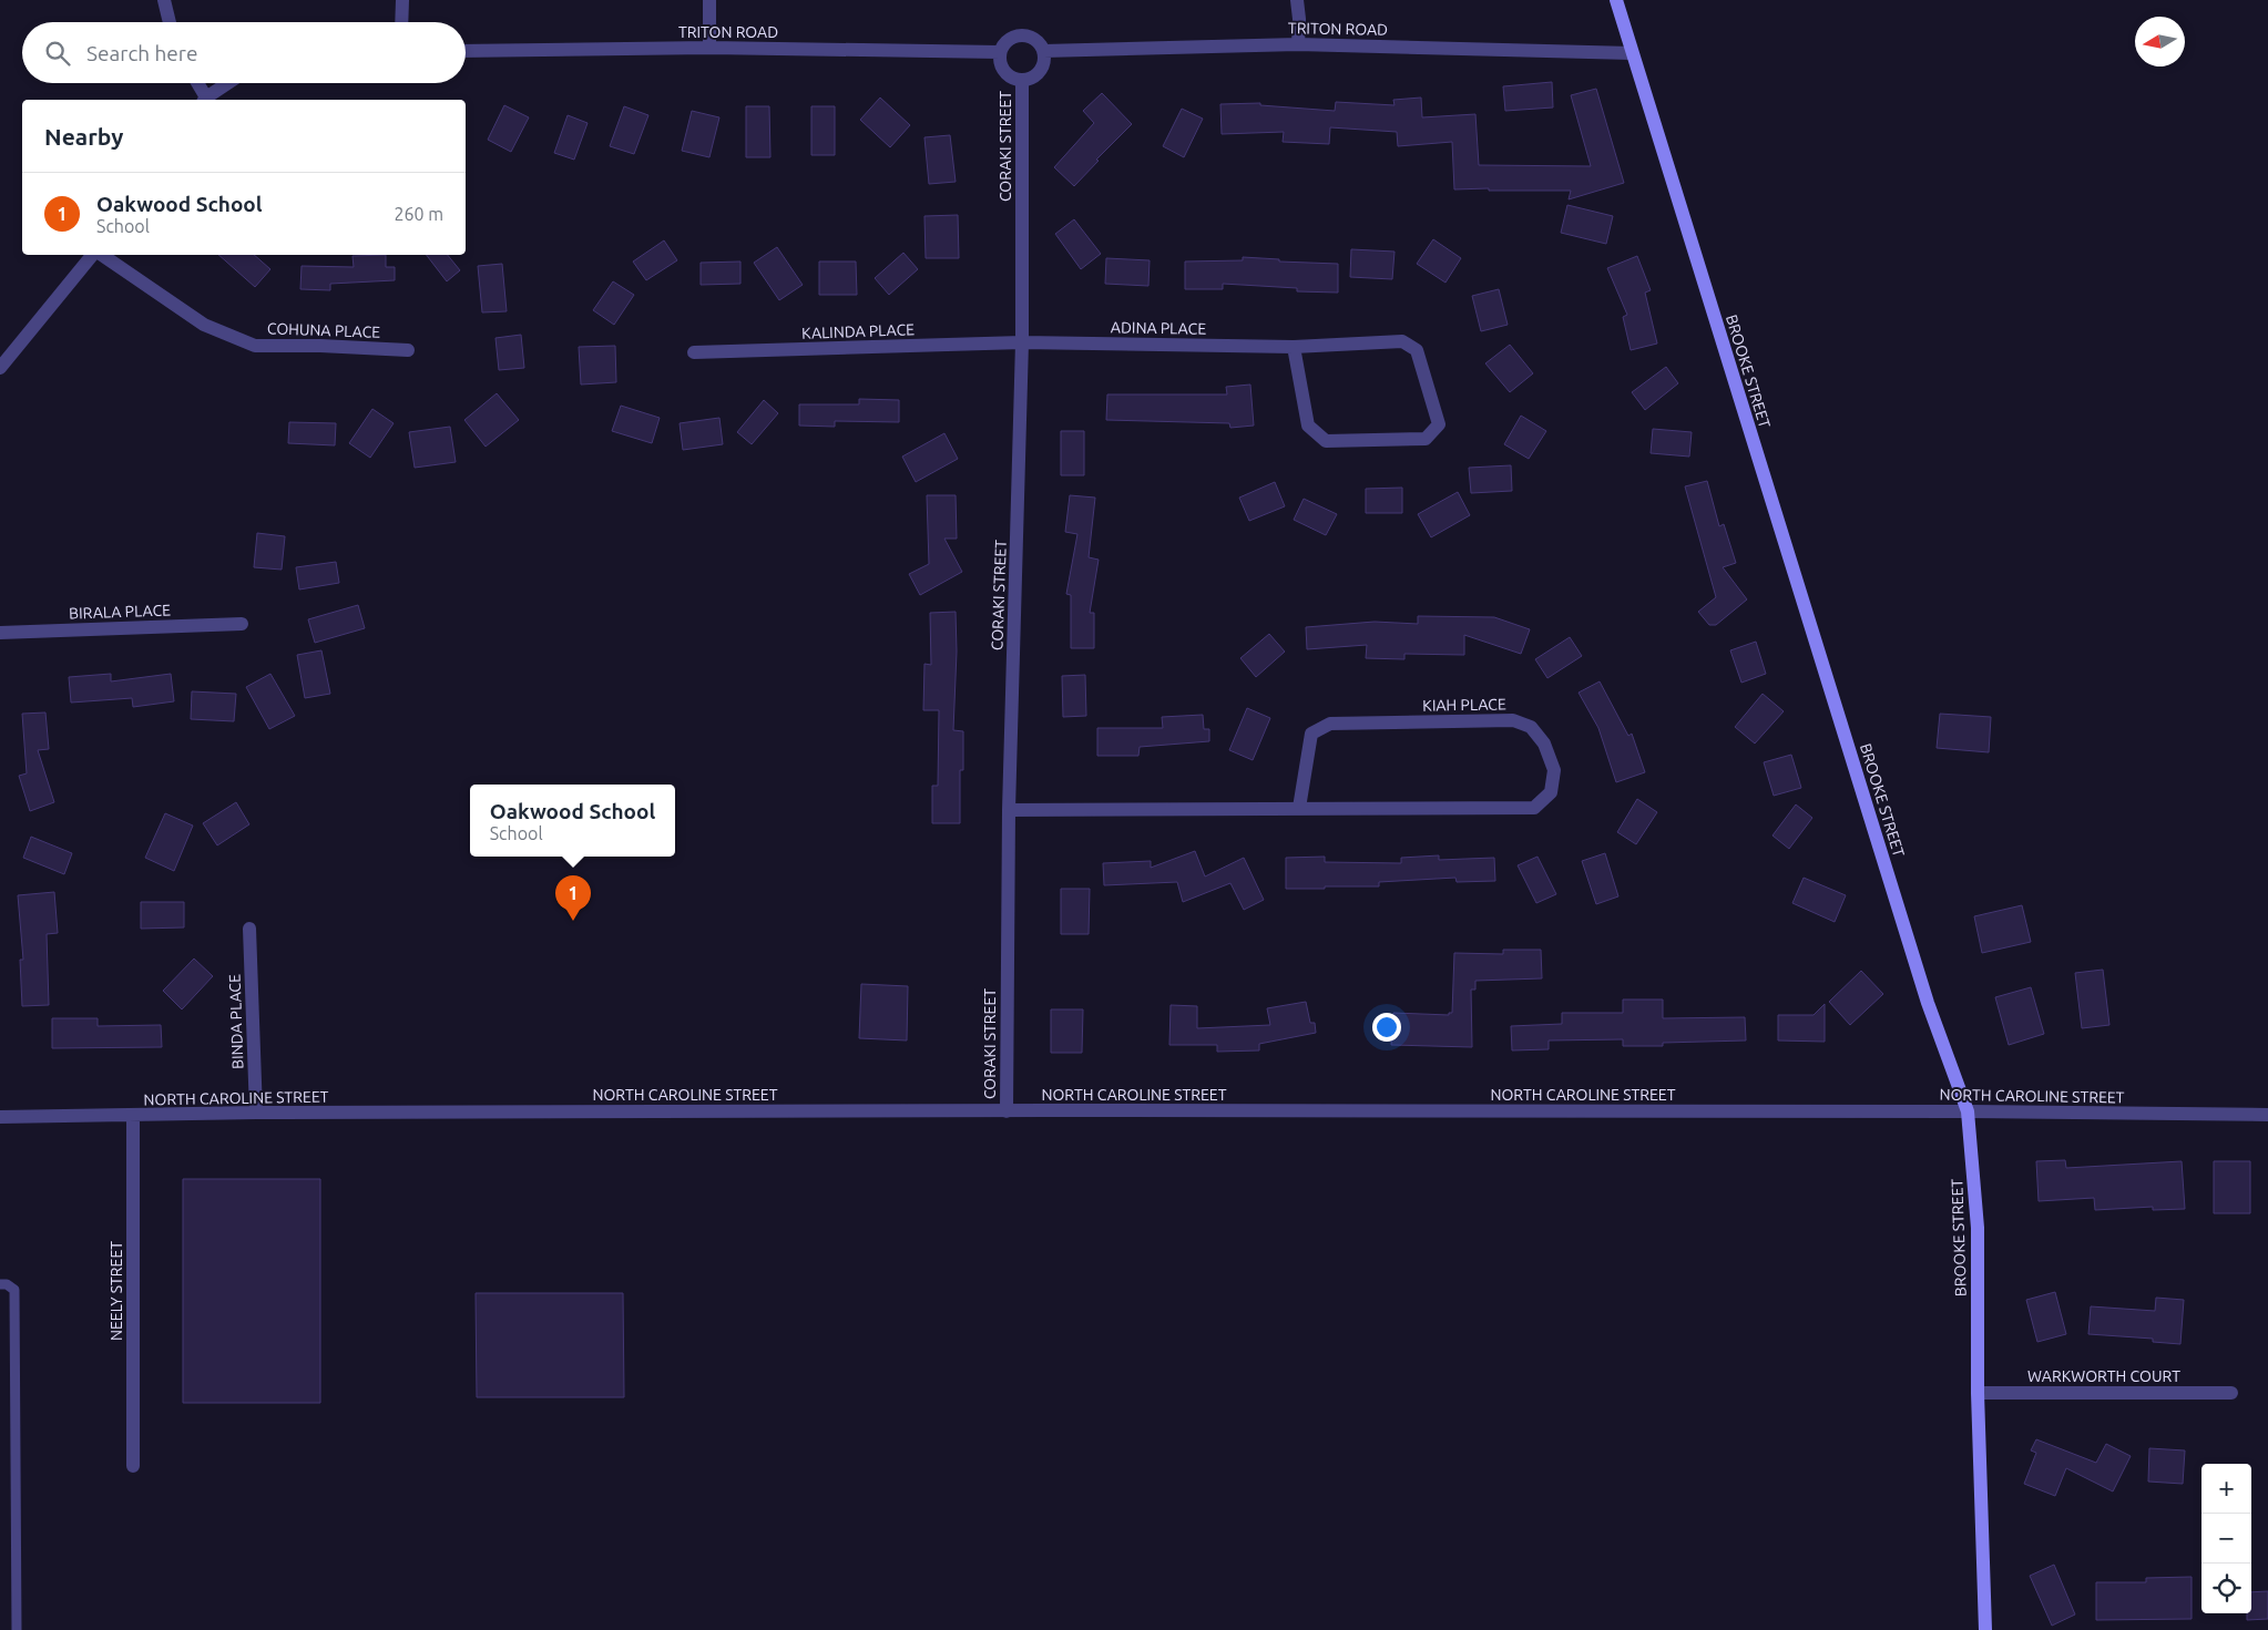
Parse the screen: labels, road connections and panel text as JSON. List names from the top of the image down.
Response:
{
  "streets": {
    "street": [
      "TRITON ROAD",
      "CORAKI STREET",
      "ADINA PLACE",
      "COHUNA PLACE",
      "KALINDA PLACE",
      "BROOKE STREET",
      "BIRALA PLACE",
      "KIAH PLACE",
      "BINDA PLACE",
      "NORTH CAROLINE STREET",
      "NEELY STREET",
      "WARKWORTH COURT"
    ]
  },
  "crossings": [
    ["TRITON ROAD", "CORAKI STREET"],
    ["TRITON ROAD", "BROOKE STREET"],
    ["CORAKI STREET", "ADINA PLACE"],
    ["CORAKI STREET", "KALINDA PLACE"],
    ["CORAKI STREET", "KIAH PLACE"],
    ["CORAKI STREET", "NORTH CAROLINE STREET"],
    ["ADINA PLACE", "KALINDA PLACE"],
    ["BROOKE STREET", "NORTH CAROLINE STREET"],
    ["BROOKE STREET", "WARKWORTH COURT"],
    ["BINDA PLACE", "NORTH CAROLINE STREET"],
    ["NORTH CAROLINE STREET", "NEELY STREET"]
  ],
  "north": "left",
  "page": {
    "search": "Search here",
    "heading": "Nearby",
    "list": [
      {
        "mark": "1",
        "name": "Oakwood School",
        "note": "School",
        "value": "260 m"
      }
    ],
    "popup": ["Oakwood School", "School"],
    "pins": "1",
    "map_buttons": ["+", "−"]
  }
}
